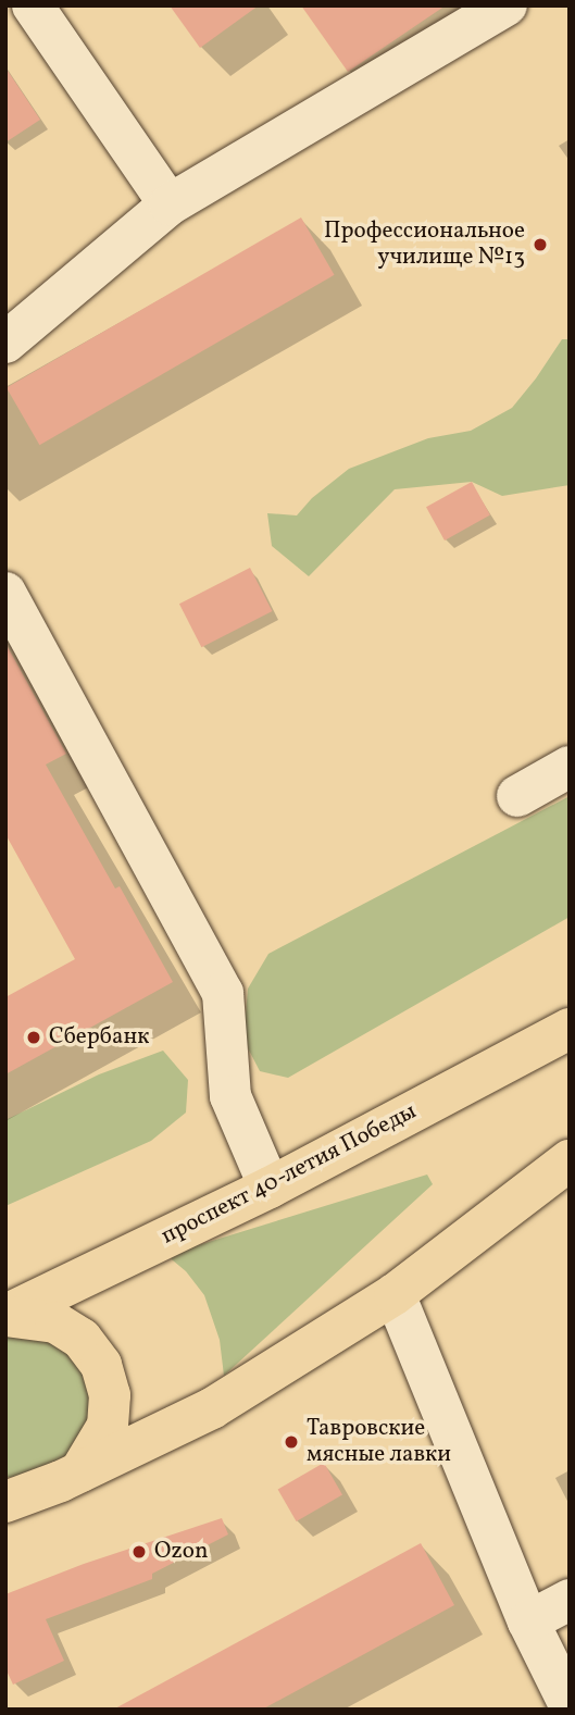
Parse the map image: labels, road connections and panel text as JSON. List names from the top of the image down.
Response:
{
  "streets": {
    "main road": ["проспект 40-летия Победы"]
  },
  "places": [
    "Профессиональное училище №13",
    "Сбербанк",
    "Тавровские мясные лавки",
    "Ozon"
  ]
}
